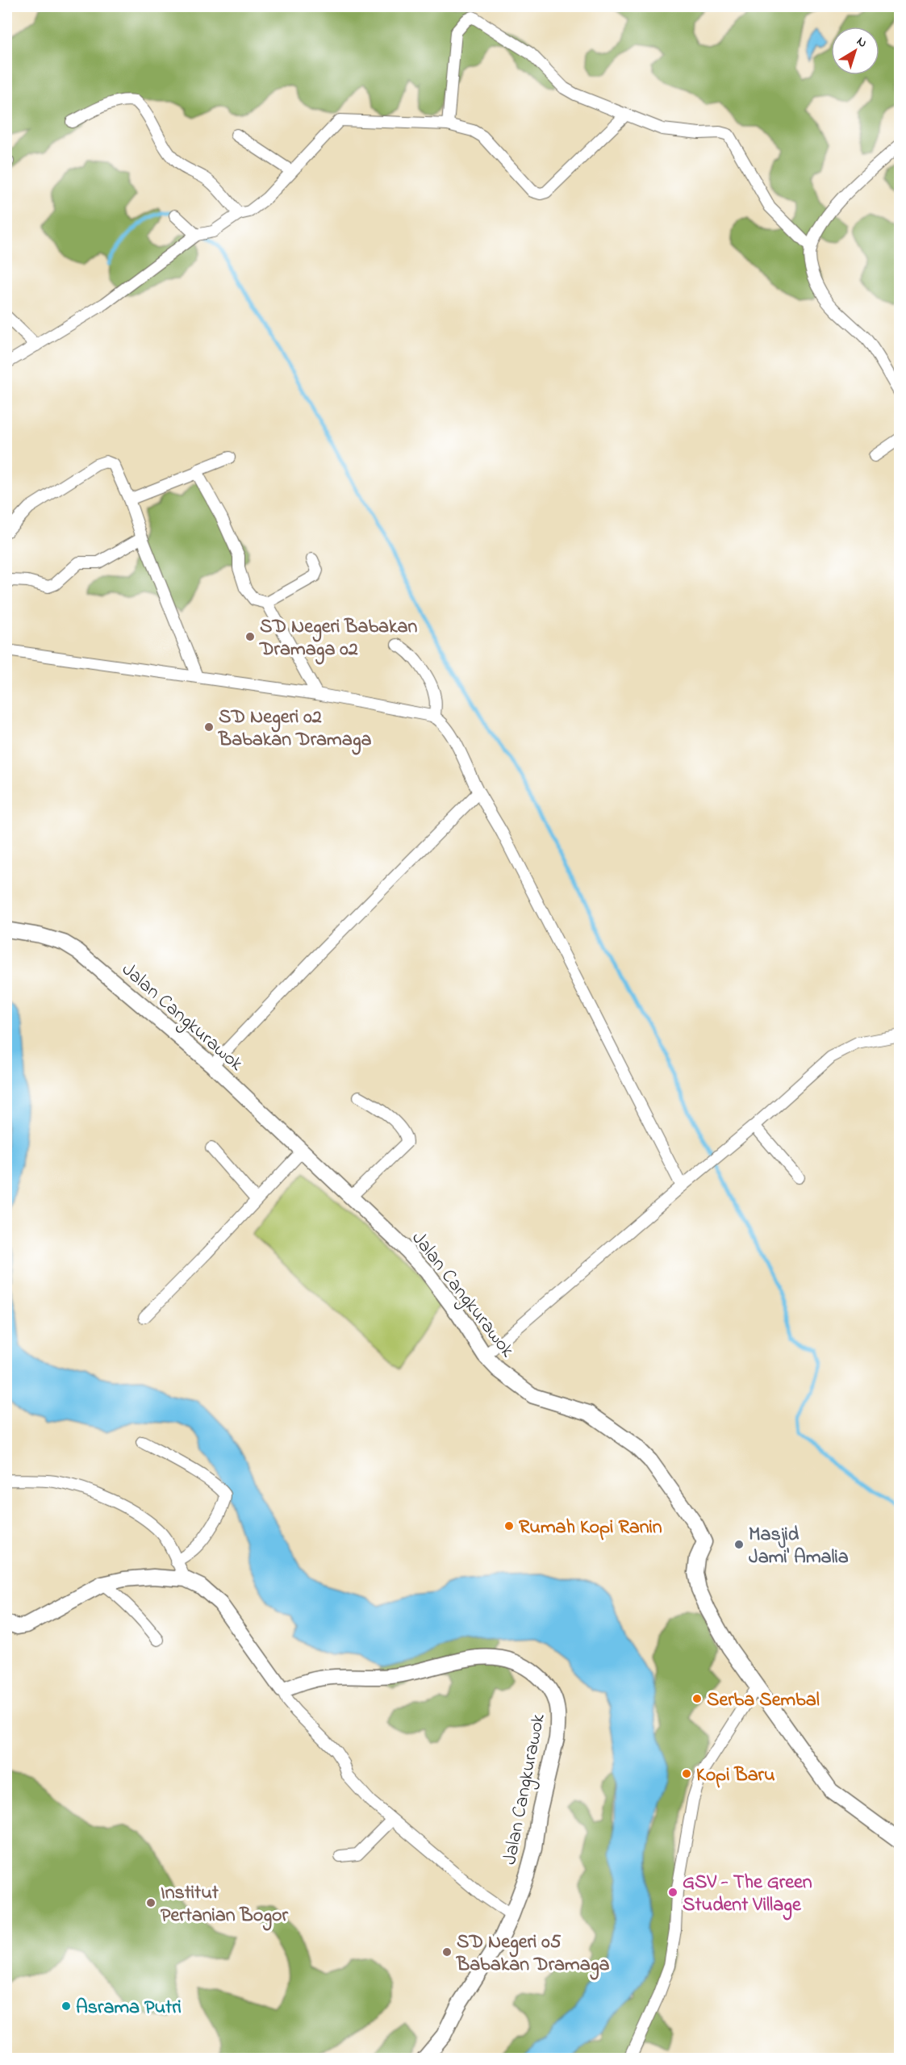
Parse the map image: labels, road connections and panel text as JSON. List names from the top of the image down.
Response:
{
  "streets": {
    "street": ["Jalan Cangkurawok"]
  },
  "places": [
    "SD Negeri Babakan Dramaga 02",
    "SD Negeri 02 Babakan Dramaga",
    "Rumah Kopi Ranin",
    "Masjid Jami' Amalia",
    "Serba Sembal",
    "Kopi Baru",
    "GSV - The Green Student Village",
    "Institut Pertanian Bogor",
    "SD Negeri 05 Babakan Dramaga",
    "Asrama Putri"
  ],
  "north": "top right"
}
